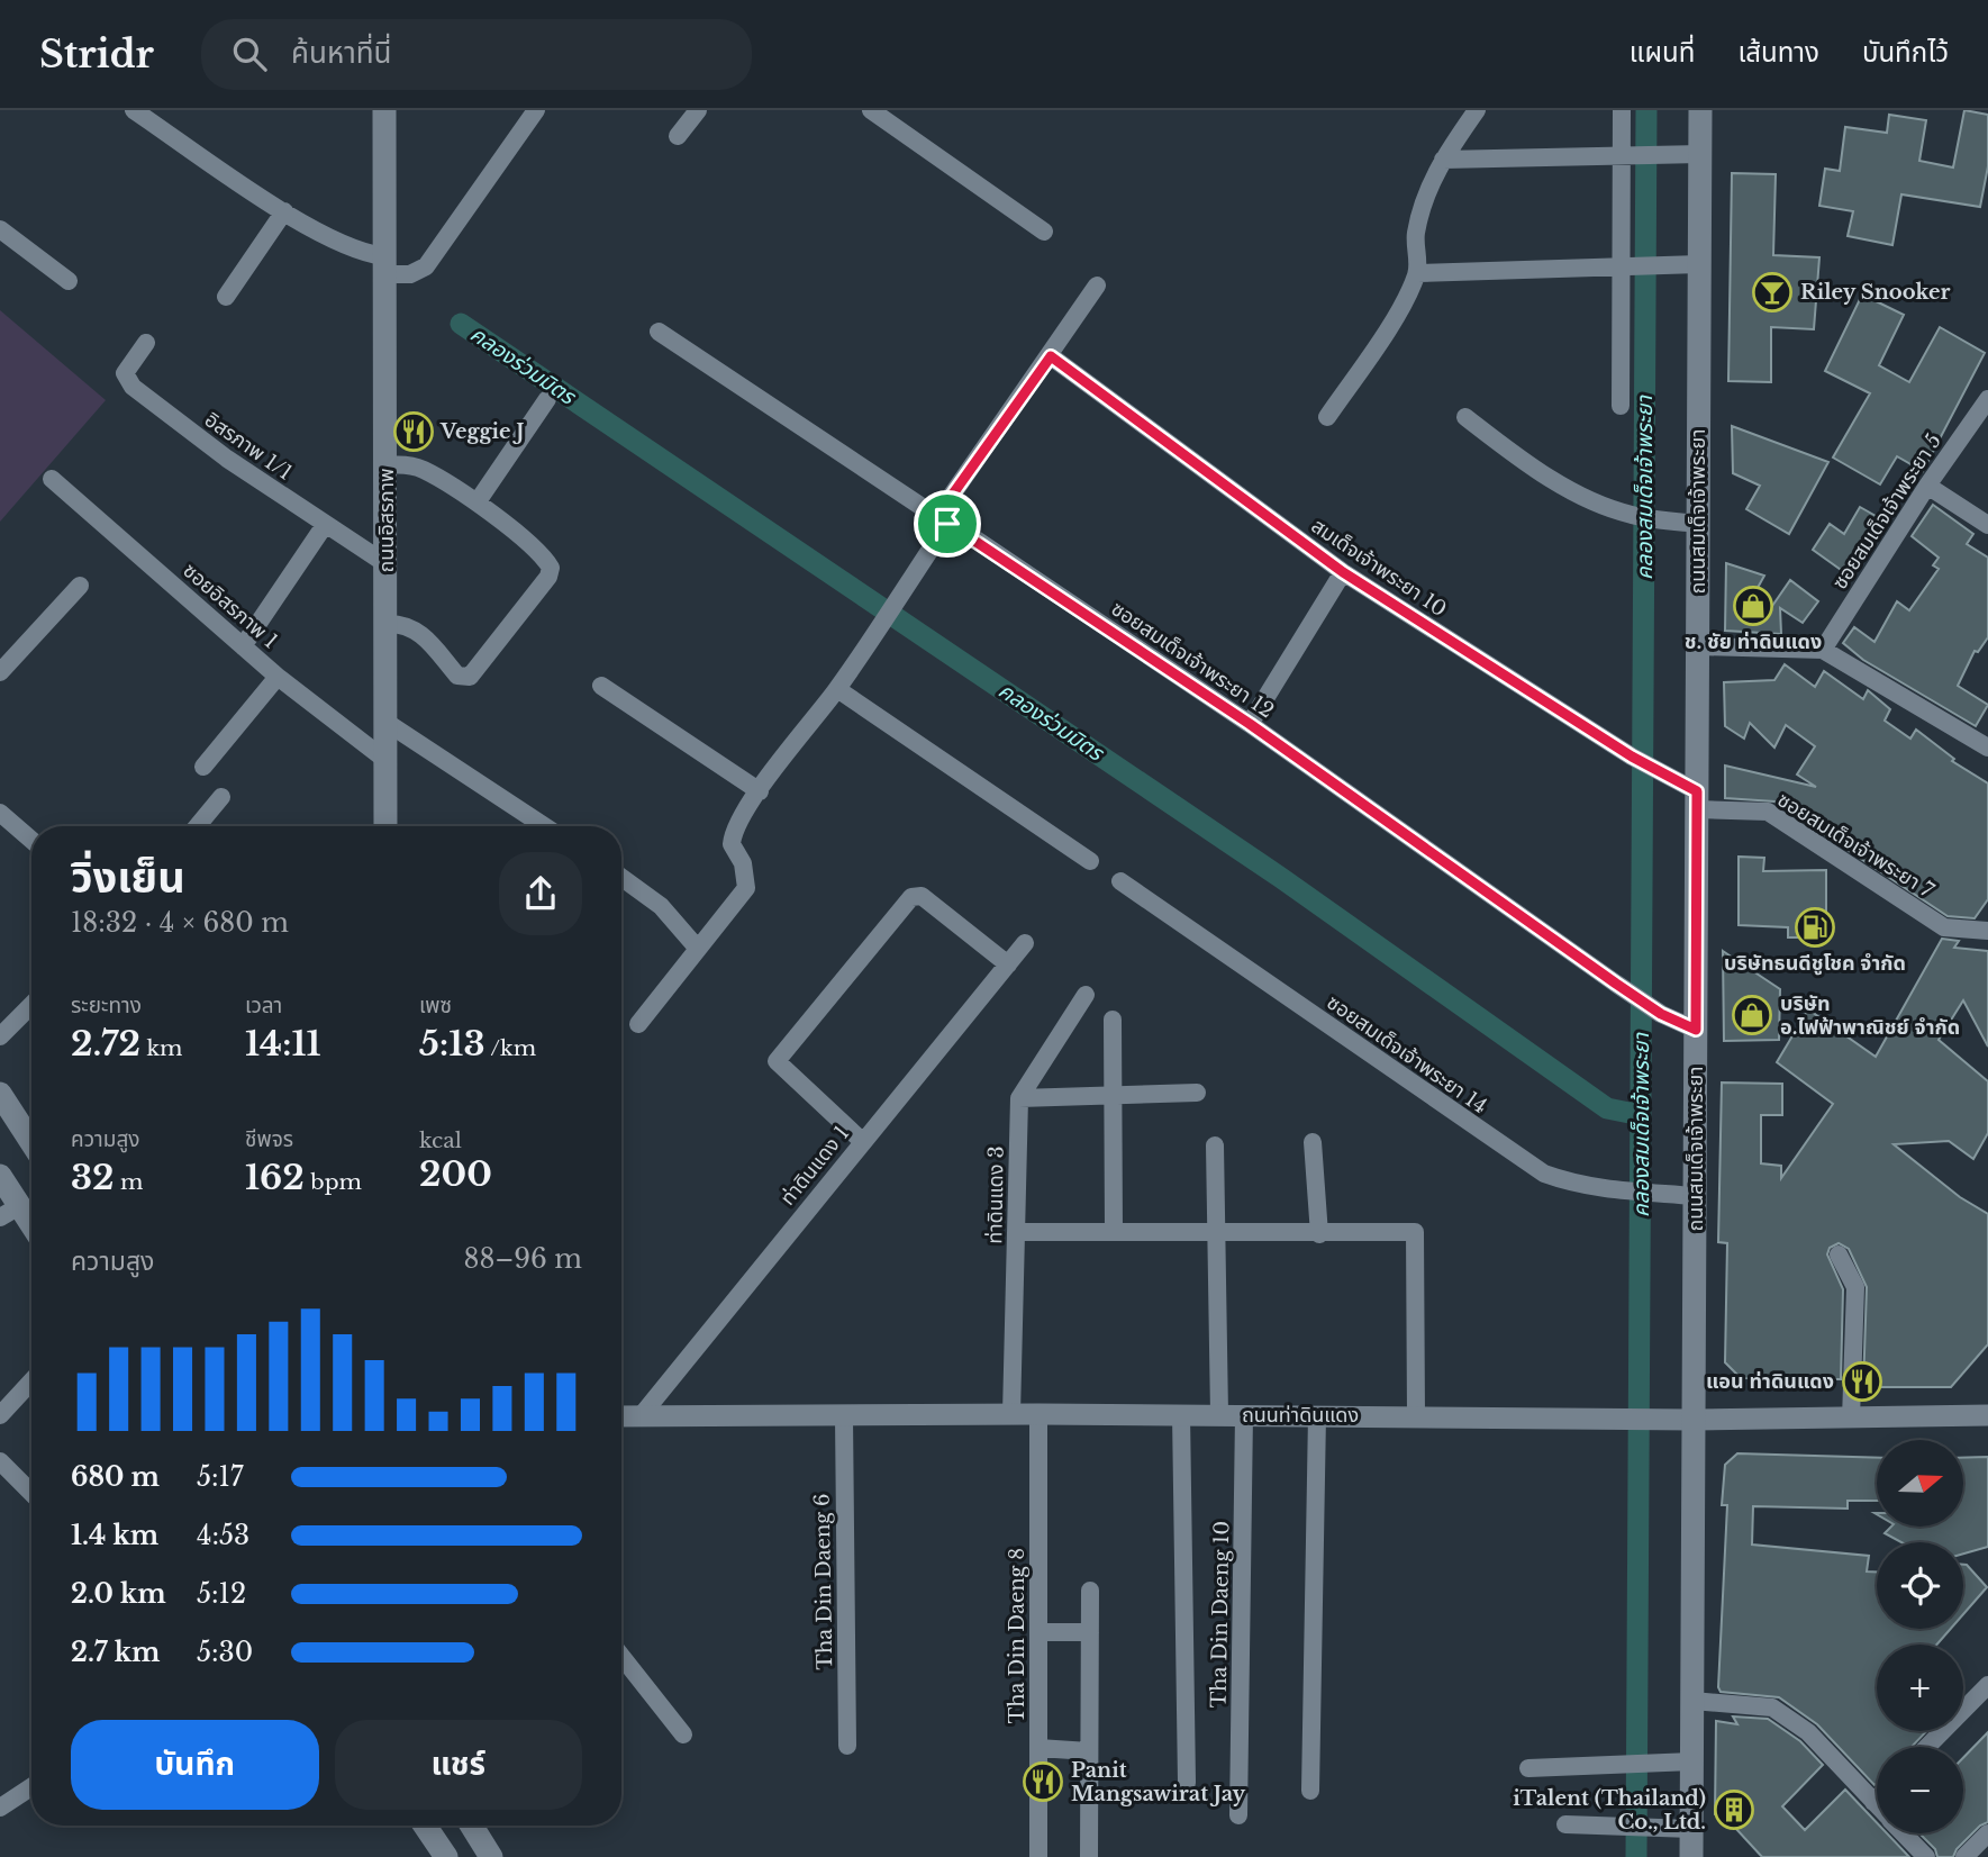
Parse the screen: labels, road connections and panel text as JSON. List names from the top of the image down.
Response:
{
  "streets": {
    "main road": ["ถนนสมเด็จเจ้าพระยา", "ถนนอิสรภาพ"],
    "street": [
      "อิสรภาพ 1/1",
      "ซอยสมเด็จเจ้าพระยา 5",
      "สมเด็จเจ้าพระยา 10",
      "ซอยอิสรภาพ 1",
      "ซอยสมเด็จเจ้าพระยา 12",
      "ซอยสมเด็จเจ้าพระยา 7",
      "ซอยสมเด็จเจ้าพระยา 14",
      "ท่าดินแดง 1",
      "ท่าดินแดง 3",
      "ถนนท่าดินแดง",
      "Tha Din Daeng 6",
      "Tha Din Daeng 10",
      "Tha Din Daeng 8"
    ]
  },
  "crossings": [
    ["อิสรภาพ 1/1", "ถนนอิสรภาพ"],
    ["ถนนสมเด็จเจ้าพระยา", "สมเด็จเจ้าพระยา 10"],
    ["ถนนสมเด็จเจ้าพระยา", "ซอยสมเด็จเจ้าพระยา 12"],
    ["ถนนสมเด็จเจ้าพระยา", "ซอยสมเด็จเจ้าพระยา 7"],
    ["ถนนสมเด็จเจ้าพระยา", "ซอยสมเด็จเจ้าพระยา 14"],
    ["ถนนสมเด็จเจ้าพระยา", "ถนนท่าดินแดง"],
    ["ถนนอิสรภาพ", "ซอยอิสรภาพ 1"],
    ["สมเด็จเจ้าพระยา 10", "ซอยสมเด็จเจ้าพระยา 7"],
    ["ท่าดินแดง 1", "ถนนท่าดินแดง"],
    ["ท่าดินแดง 3", "ถนนท่าดินแดง"],
    ["ถนนท่าดินแดง", "Tha Din Daeng 6"],
    ["ถนนท่าดินแดง", "Tha Din Daeng 10"],
    ["ถนนท่าดินแดง", "Tha Din Daeng 8"]
  ],
  "water": ["คลองร่วมมิตร", "คลองสมเด็จเจ้าพระยา"],
  "places": {
    "bar": ["Riley Snooker"],
    "restaurant": ["Veggie J", "แอน ท่าดินแดง", "Panit Mangsawirat Jay"],
    "shop": ["ช. ชัย ท่าดินแดง", "บริษัท อ.ไฟฟ้าพาณิชย์ จำกัด"],
    "fuel station": ["บริษัทธนดีชูโชค จำกัด"],
    "building": ["iTalent (Thailand) Co., Ltd."]
  },
  "north": "right",
  "page": {
    "header": "Stridr",
    "search": "ค้นหาที่นี่",
    "nav": ["แผนที่", "เส้นทาง", "บันทึกไว้"],
    "heading": ["วิ่งเย็น", "18:32 · 4 × 680 m"],
    "stats": [
      ["ระยะทาง", "2.72 km"],
      ["เวลา", "14:11"],
      ["เพซ", "5:13 /km"],
      ["ความสูง", "32 m"],
      ["ชีพจร", "162 bpm"],
      ["kcal", "200"]
    ],
    "chart": ["ความสูง", "88–96 m"],
    "map_buttons": ["+", "−"],
    "list": [
      {
        "name": "680 m",
        "note": "5:17"
      },
      {
        "name": "1.4 km",
        "note": "4:53"
      },
      {
        "name": "2.0 km",
        "note": "5:12"
      },
      {
        "name": "2.7 km",
        "note": "5:30"
      }
    ],
    "buttons": ["บันทึก", "แชร์"]
  }
}
